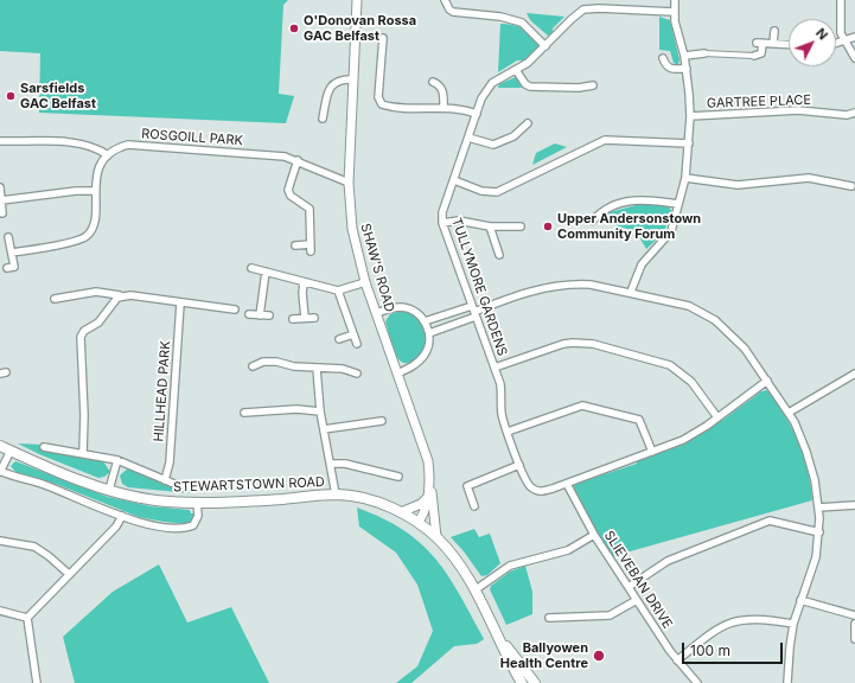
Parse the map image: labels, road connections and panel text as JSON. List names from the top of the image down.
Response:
{
  "streets": {
    "main road": ["STEWARTSTOWN ROAD"],
    "street": [
      "GARTREE PLACE",
      "ROSGOILL PARK",
      "SHAW'S ROAD",
      "TULLYMORE GARDENS",
      "HILLHEAD PARK",
      "SLIEVEBAN DRIVE"
    ]
  },
  "crossings": [
    ["ROSGOILL PARK", "SHAW'S ROAD"],
    ["SHAW'S ROAD", "STEWARTSTOWN ROAD"],
    ["TULLYMORE GARDENS", "SLIEVEBAN DRIVE"]
  ],
  "places": [
    "O'Donovan Rossa GAC Belfast",
    "Sarsfields GAC Belfast",
    "Upper Andersonstown Community Forum",
    "Ballyowen Health Centre"
  ],
  "scale_bar": "100 m",
  "north": "top right"
}
